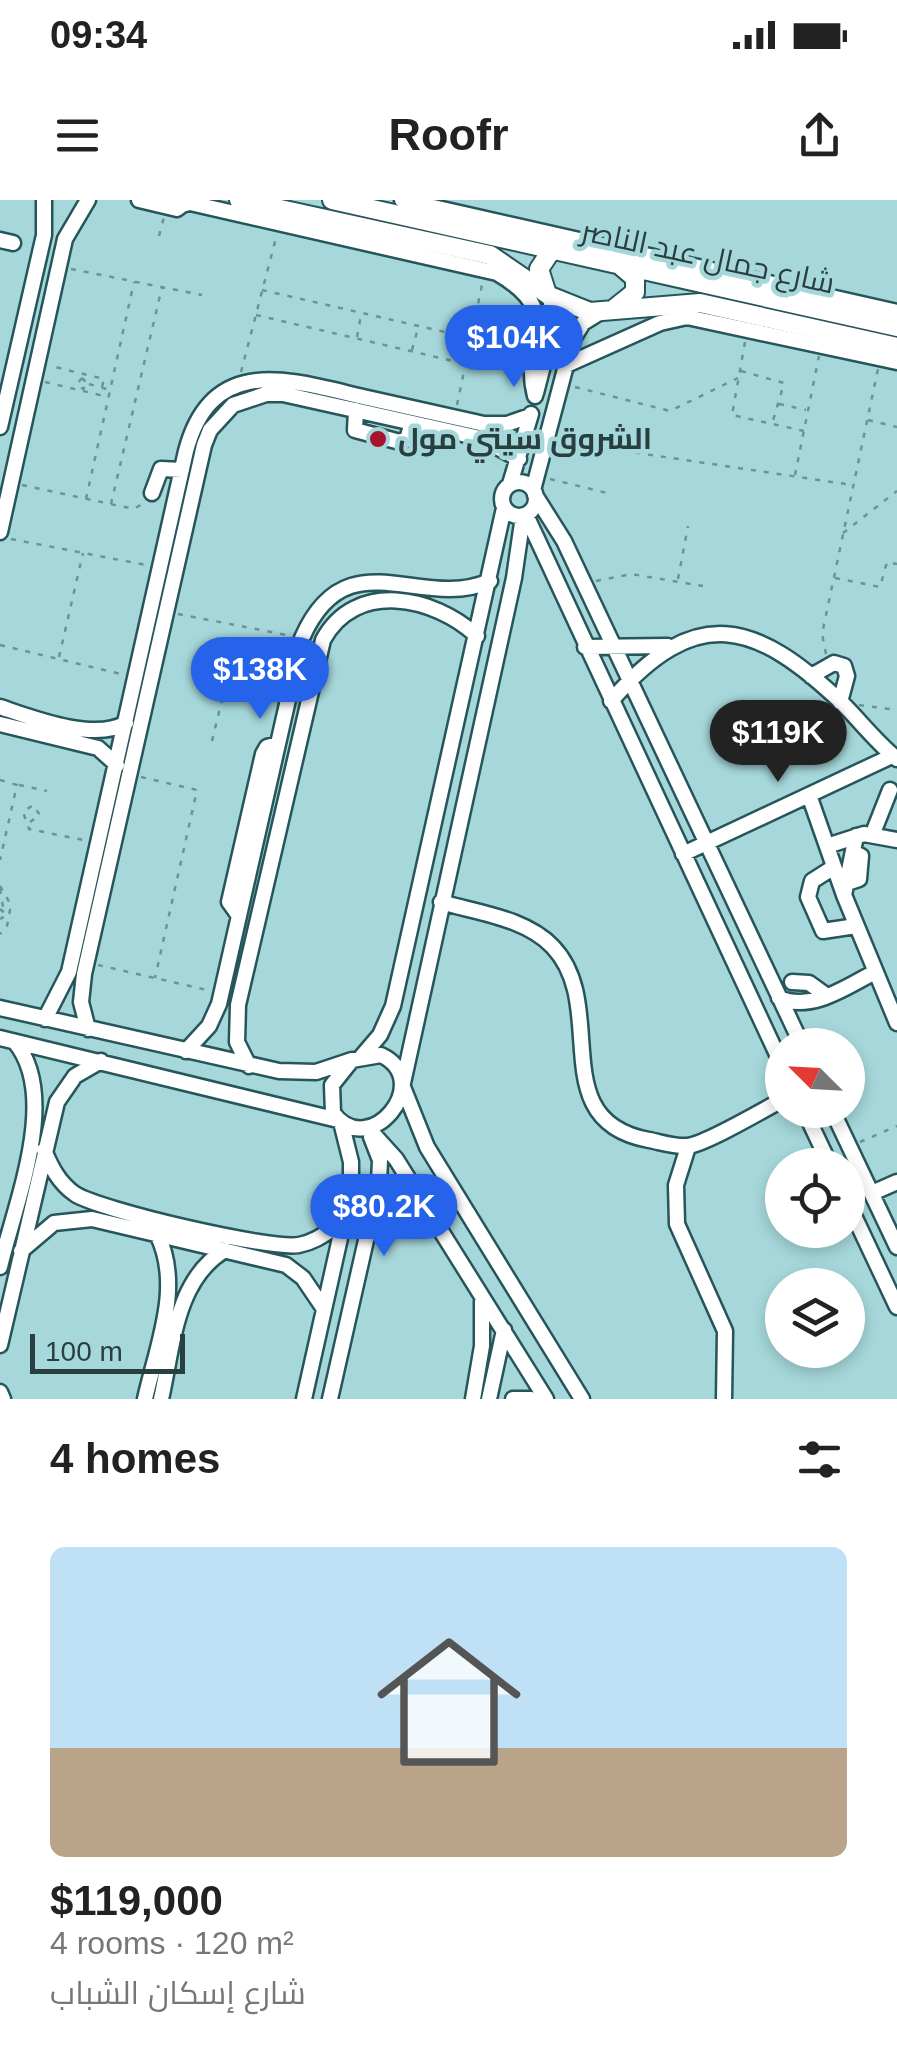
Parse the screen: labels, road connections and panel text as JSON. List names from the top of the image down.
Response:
{
  "streets": {
    "main road": ["شارع جمال عبد الناصر"]
  },
  "places": ["الشروق سيتي مول"],
  "scale_bar": "100 m",
  "north": "top left",
  "page": {
    "status": "09:34",
    "header": "Roofr",
    "price": [
      "$104K",
      "$138K",
      "$119K",
      "$80.2K"
    ],
    "scale": "100 m",
    "heading": "4 homes",
    "list": [
      {
        "name": "$119,000",
        "note": "4 rooms · 120 m² · شارع إسكان الشباب"
      }
    ]
  }
}
